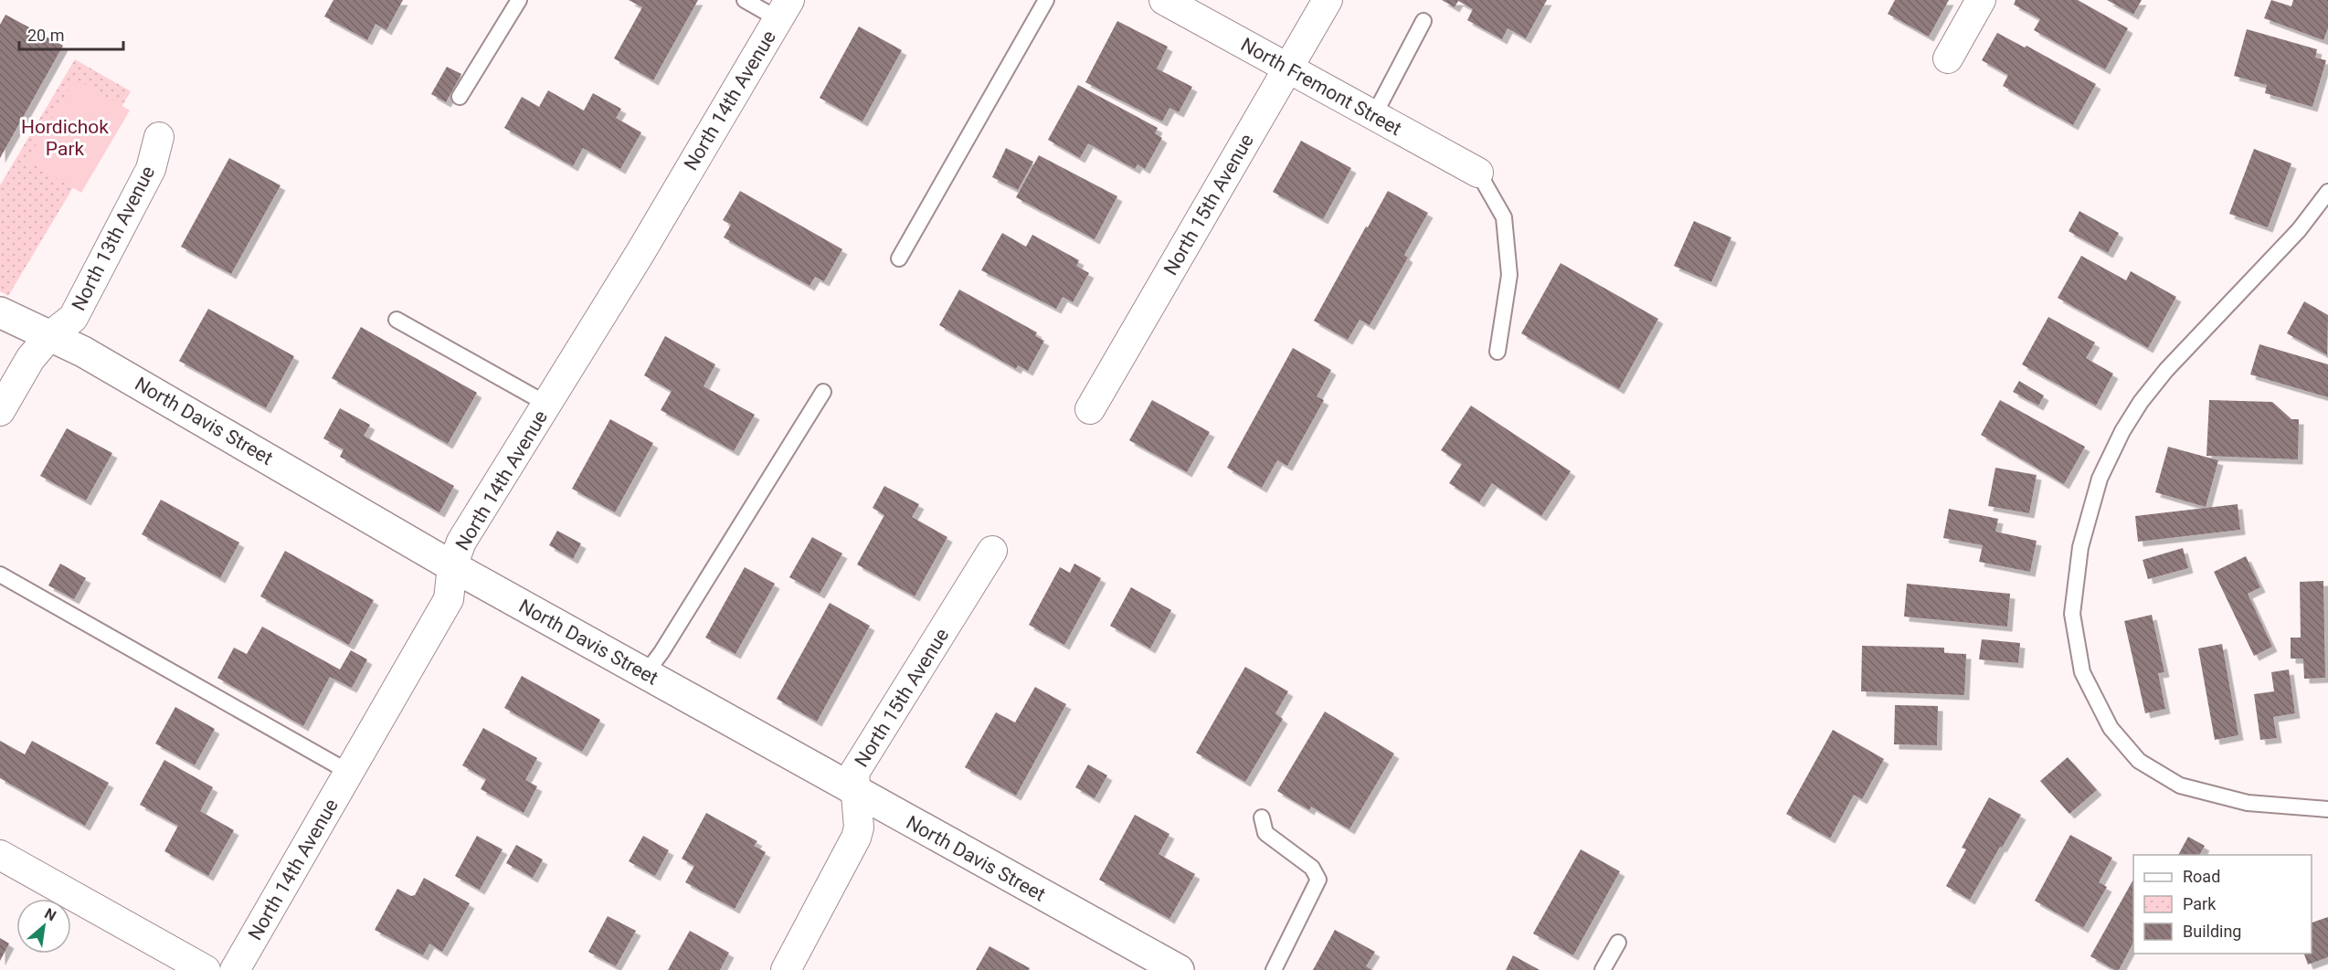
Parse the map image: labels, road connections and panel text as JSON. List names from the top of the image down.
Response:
{
  "streets": {
    "street": [
      "North Fremont Street",
      "North 14th Avenue",
      "North 15th Avenue",
      "North 13th Avenue",
      "North Davis Street"
    ]
  },
  "crossings": [
    ["North Fremont Street", "North 15th Avenue"],
    ["North 14th Avenue", "North Davis Street"],
    ["North 15th Avenue", "North Davis Street"],
    ["North 13th Avenue", "North Davis Street"]
  ],
  "parks": ["Hordichok Park"],
  "legend": ["Road", "Park", "Building"],
  "scale_bar": "20 m",
  "north": "top right"
}
